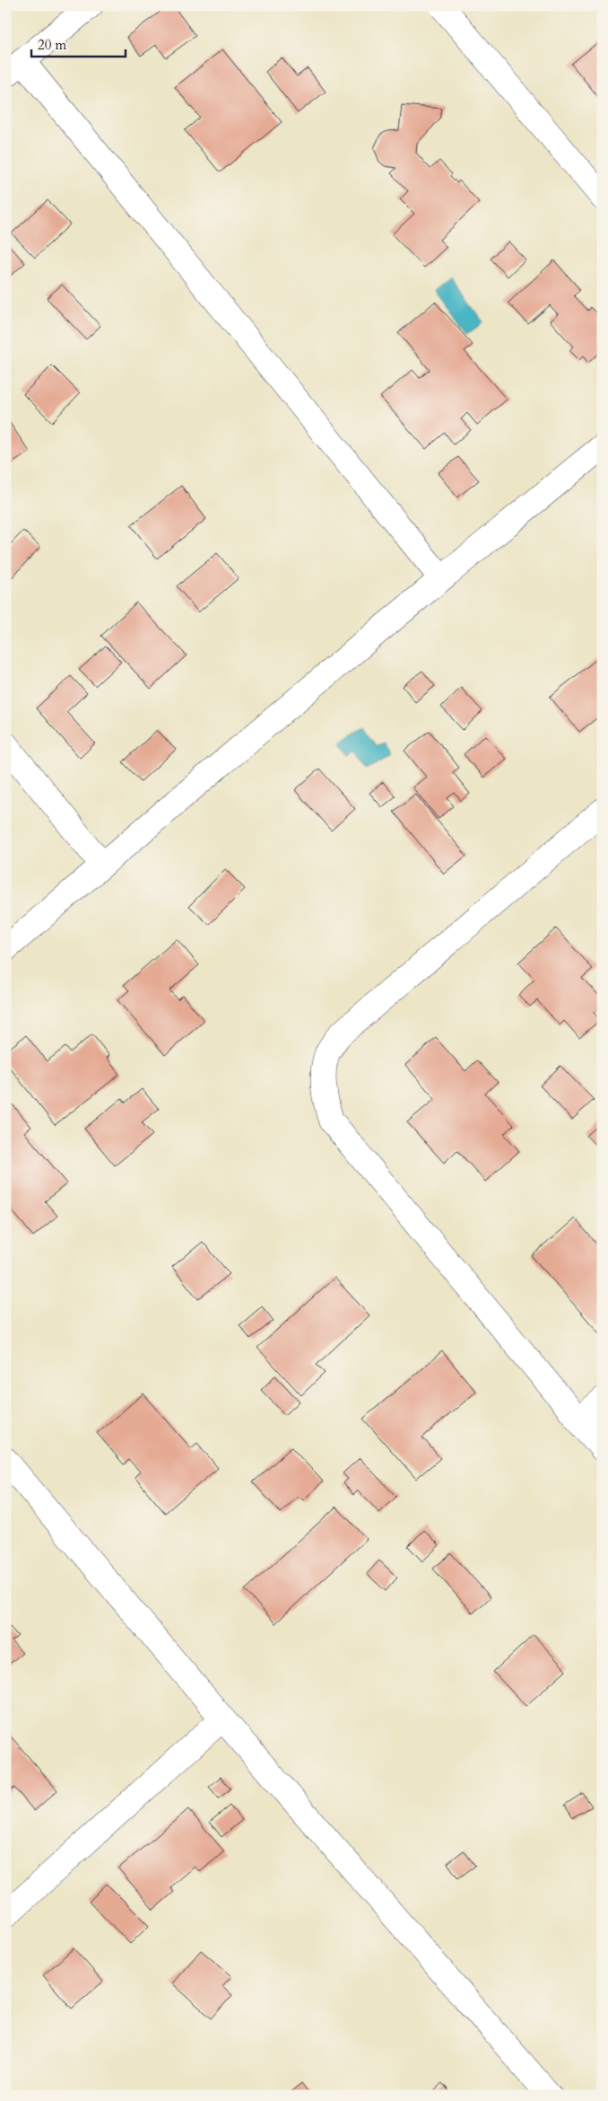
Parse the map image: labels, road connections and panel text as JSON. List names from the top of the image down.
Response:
{
  "scale_bar": "20 m"
}
